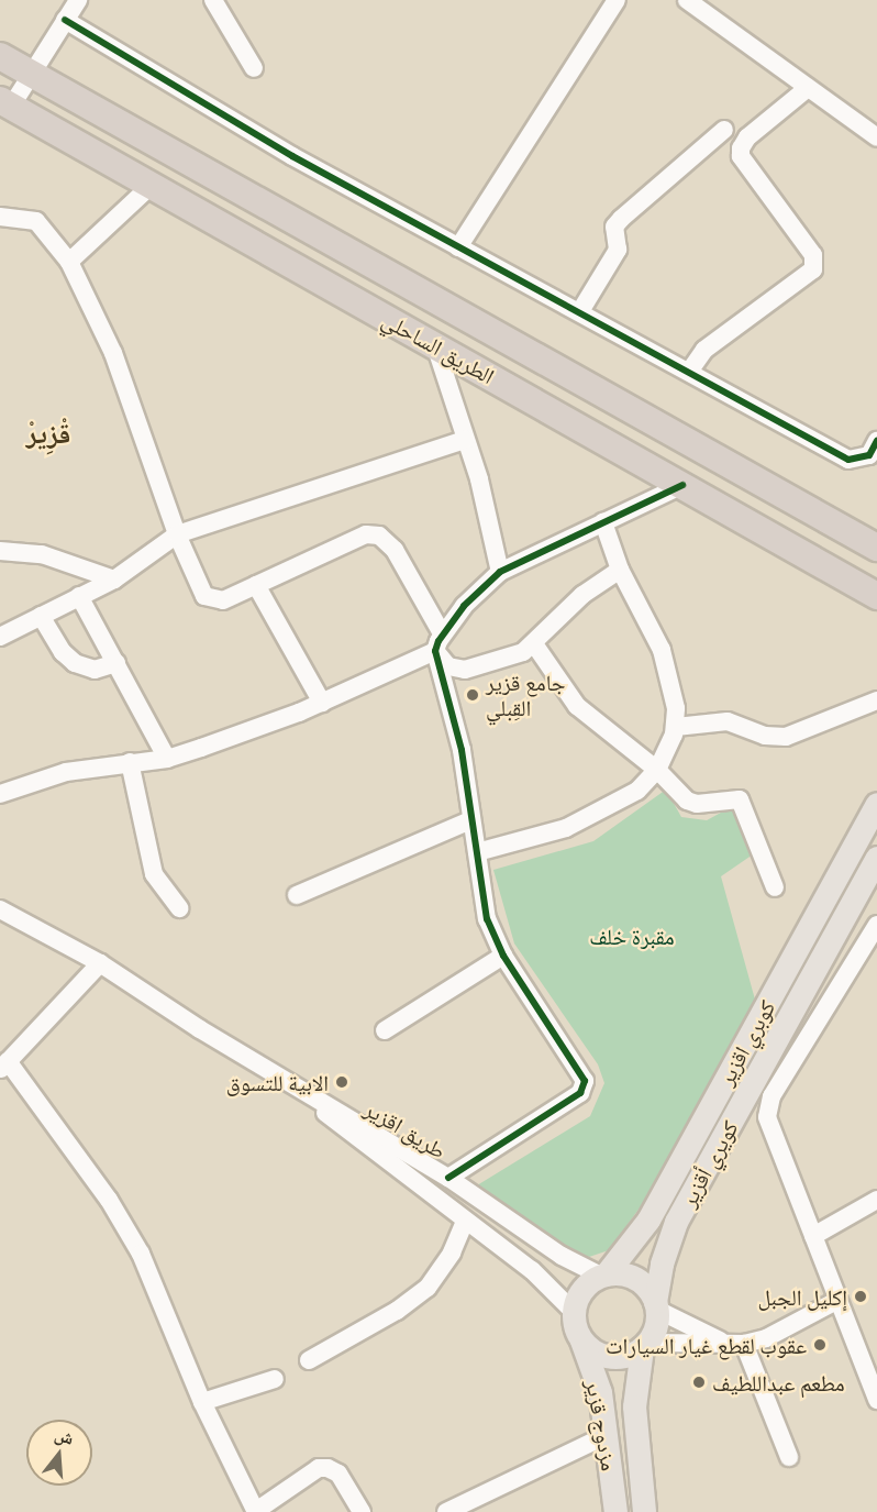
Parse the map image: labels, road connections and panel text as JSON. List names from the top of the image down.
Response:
{
  "streets": {
    "highway": ["الطريق الساحلي"],
    "main road": ["كوبري اقزير", "كويري أقزير", "مزدوج قزير"],
    "street": ["طريق اقزير"]
  },
  "crossings": [
    ["كوبري اقزير", "طريق اقزير"],
    ["كوبري اقزير", "كويري أقزير"],
    ["كوبري اقزير", "مزدوج قزير"],
    ["طريق اقزير", "كويري أقزير"],
    ["طريق اقزير", "مزدوج قزير"],
    ["كويري أقزير", "مزدوج قزير"]
  ],
  "districts": ["قْزِيرْ"],
  "parks": ["مقبرة خلف"],
  "places": [
    "جامع قزير القِبلي",
    "الابية للتسوق",
    "إكليل الجبل",
    "عقوب لقطع غيار السيارات",
    "مطعم عبداللطيف"
  ],
  "north": "top"
}
